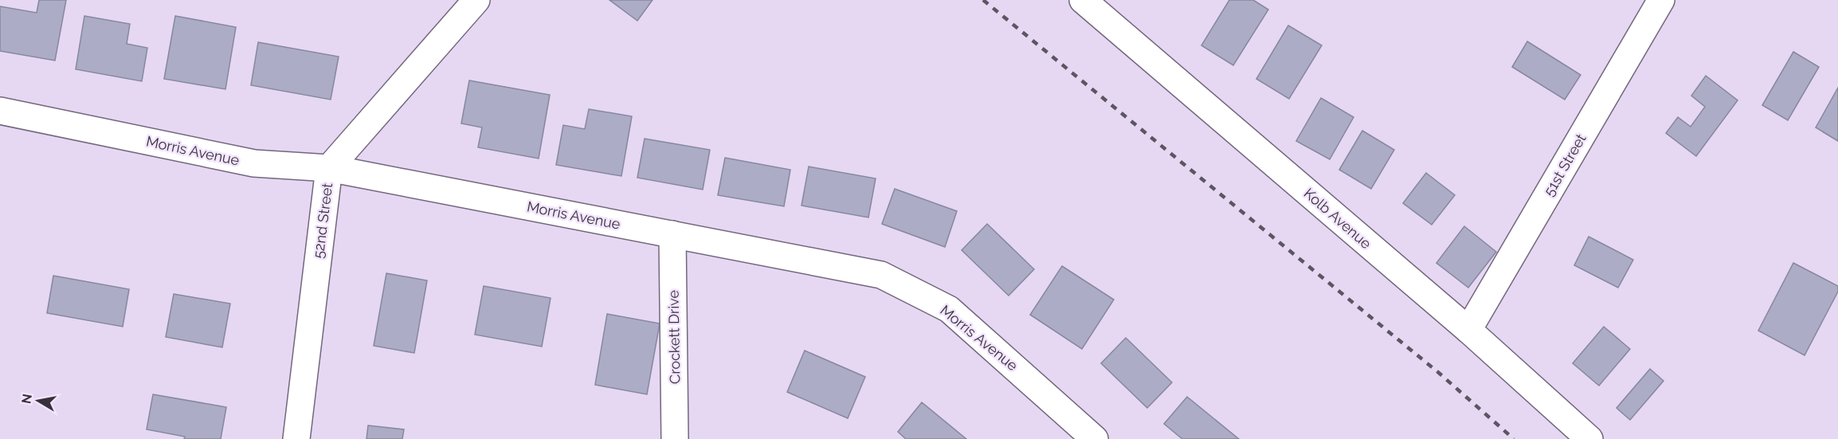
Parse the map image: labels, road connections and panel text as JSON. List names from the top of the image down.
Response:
{
  "streets": {
    "street": [
      "Morris Avenue",
      "51st Street",
      "Kolb Avenue",
      "52nd Street",
      "Crockett Drive"
    ]
  },
  "crossings": [
    ["Morris Avenue", "52nd Street"],
    ["Morris Avenue", "Crockett Drive"],
    ["51st Street", "Kolb Avenue"]
  ],
  "north": "left"
}
